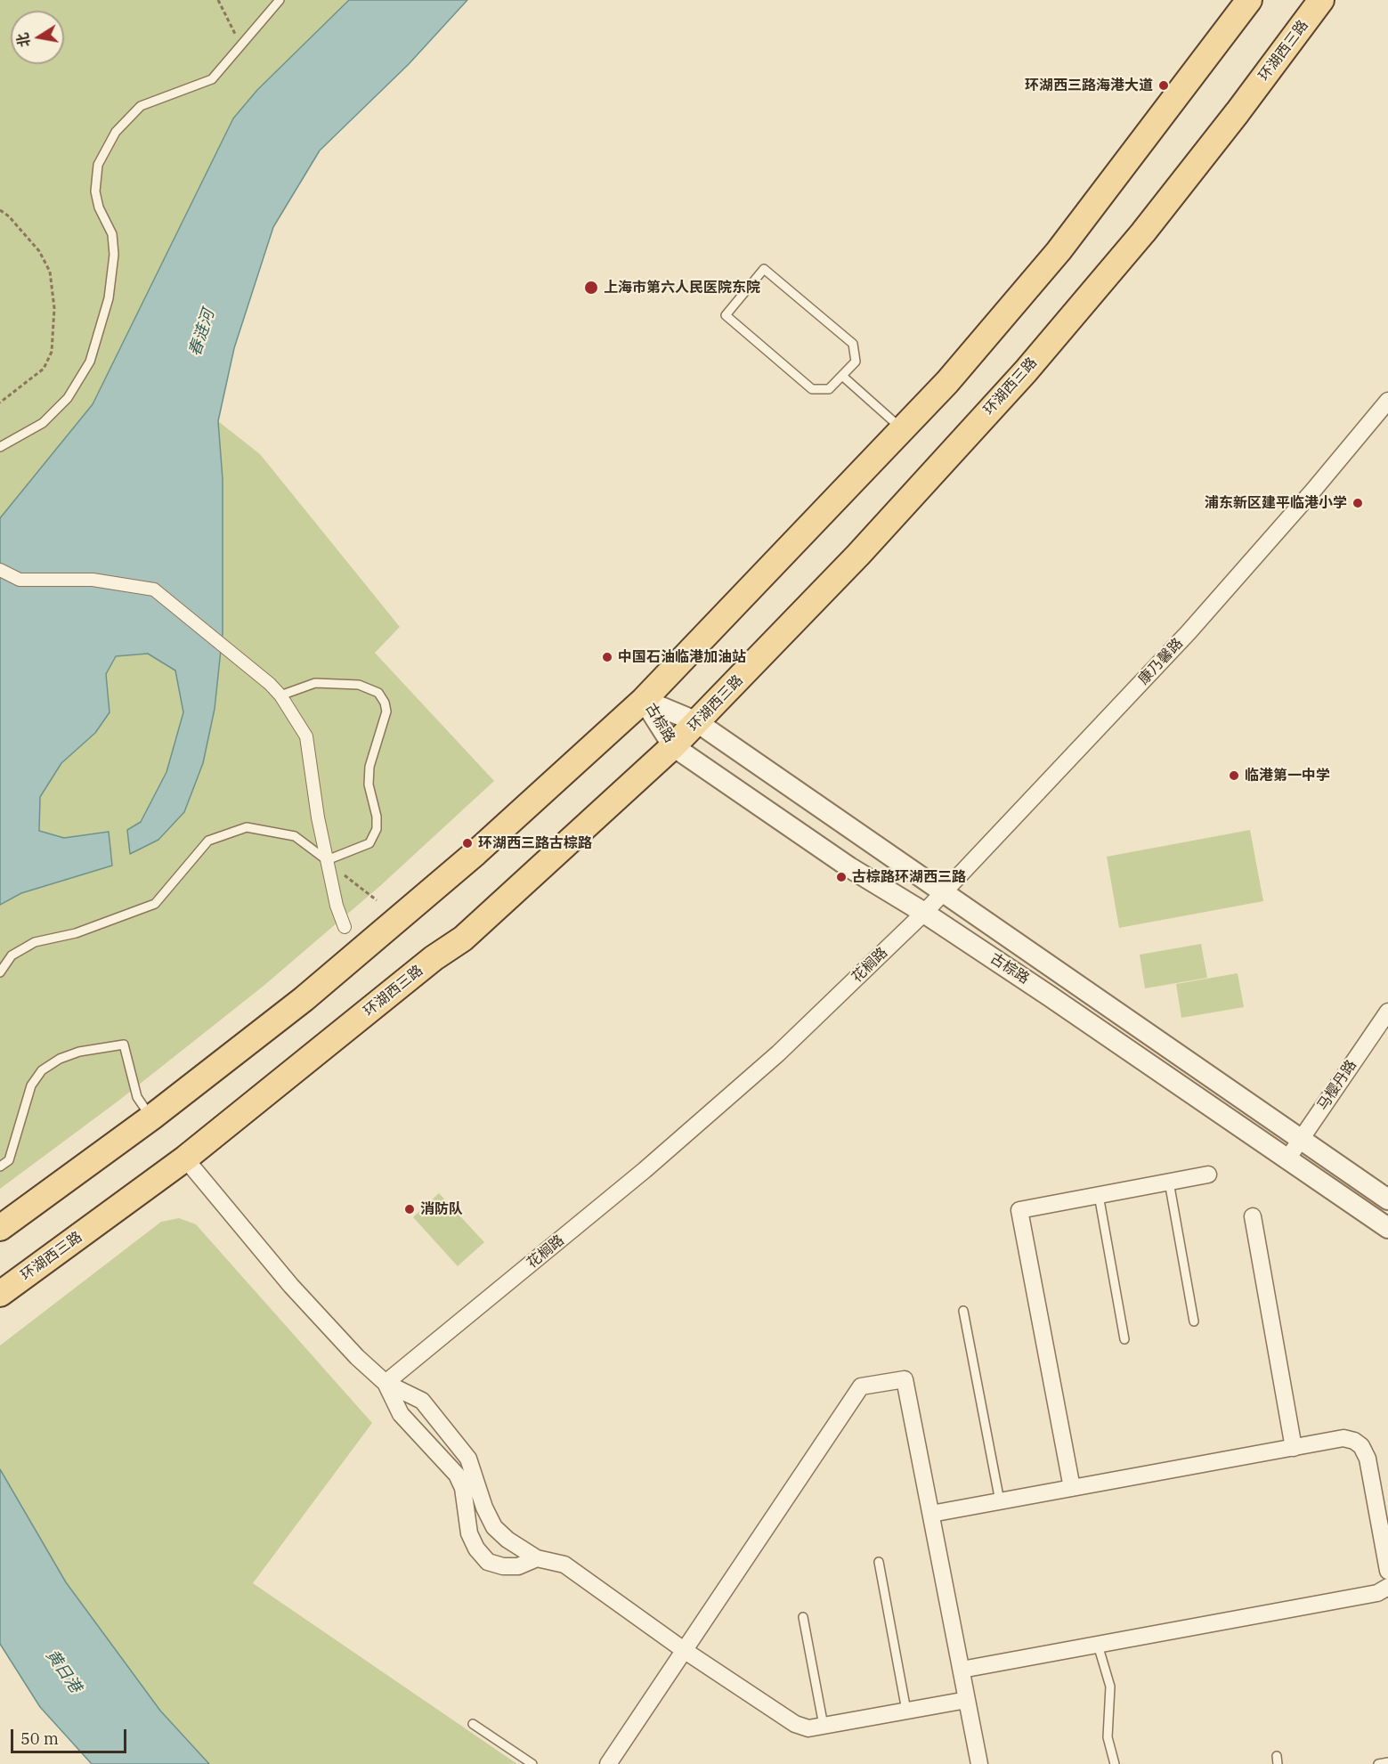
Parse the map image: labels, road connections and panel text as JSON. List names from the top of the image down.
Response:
{
  "streets": {
    "main road": ["环湖西三路"],
    "street": [
      "康乃馨路",
      "古棕路",
      "花榈路",
      "马樱丹路"
    ]
  },
  "crossings": [
    ["环湖西三路", "古棕路"],
    ["康乃馨路", "古棕路"],
    ["康乃馨路", "花榈路"],
    ["古棕路", "花榈路"],
    ["古棕路", "马樱丹路"]
  ],
  "water": ["春涟河", "黄日港"],
  "places": [
    "环湖西三路海港大道",
    "上海市第六人民医院东院",
    "浦东新区建平临港小学",
    "中国石油临港加油站",
    "临港第一中学",
    "环湖西三路古棕路",
    "古棕路环湖西三路",
    "消防队"
  ],
  "scale_bar": "50 m",
  "north": "left"
}
